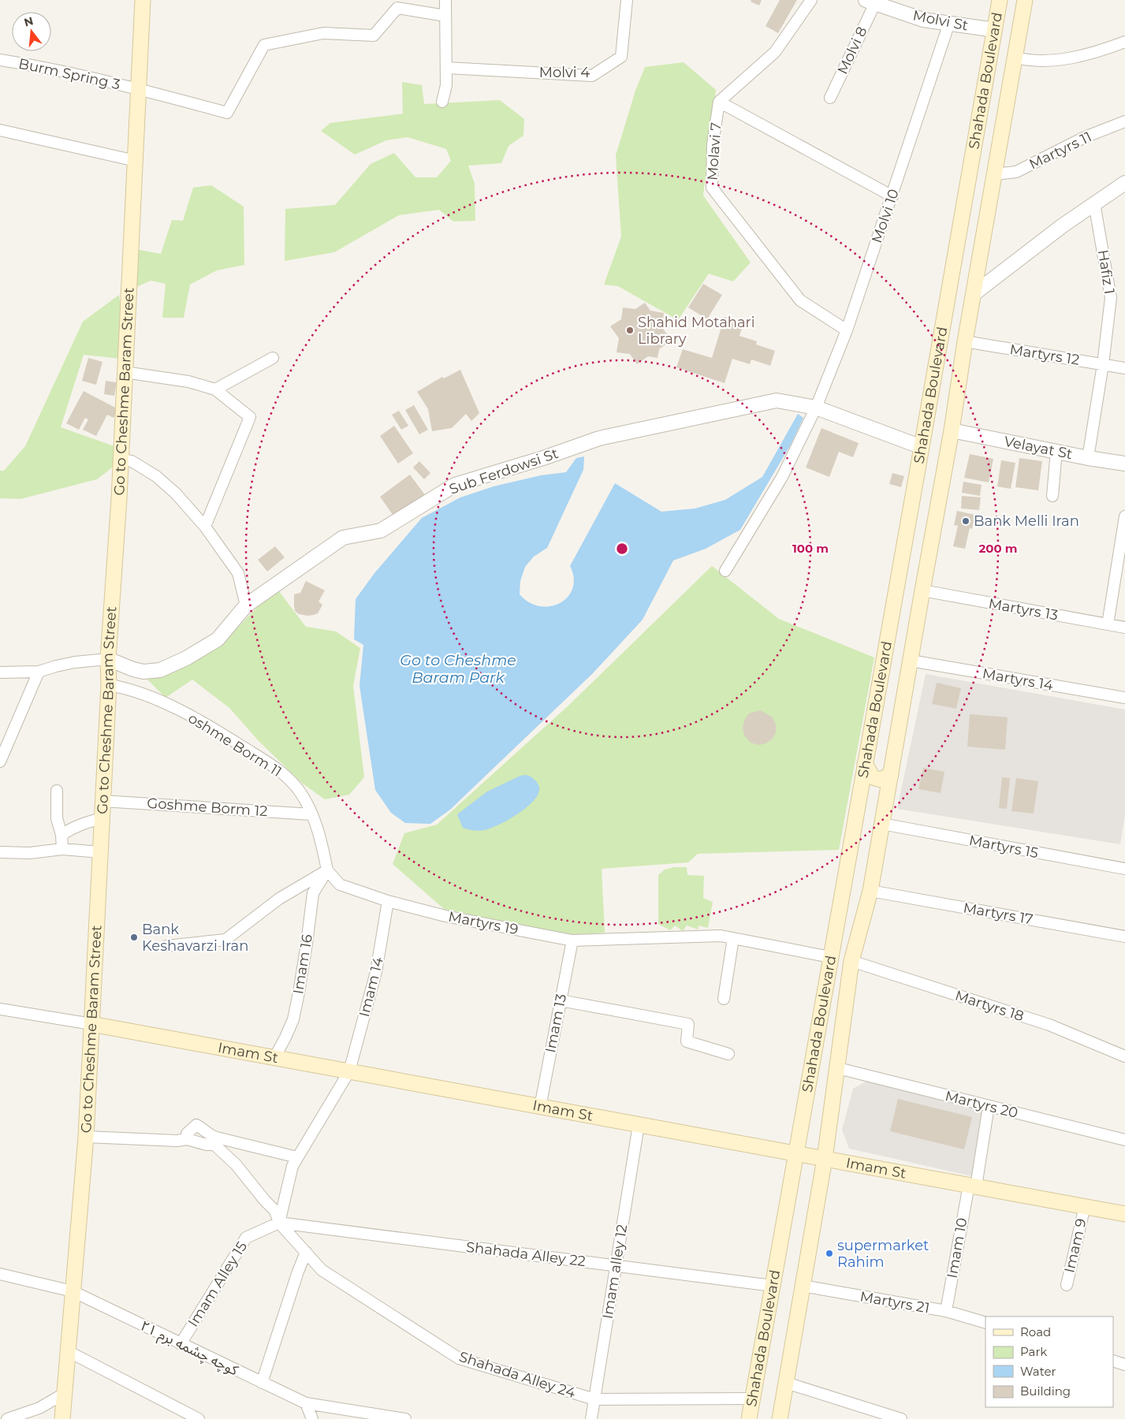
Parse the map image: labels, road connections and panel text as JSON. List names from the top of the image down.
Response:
{
  "streets": {
    "main road": ["Shahada Boulevard", "Go to Cheshme Baram Street", "Imam St"],
    "street": [
      "Molvi St",
      "Molvi 8",
      "Molvi 4",
      "Burm Spring 3",
      "Martyrs 11",
      "Molavi 7",
      "Molvi 10",
      "Hafiz 1",
      "Martyrs 12",
      "Velayat St",
      "Sub Ferdowsi St",
      "Martyrs 13",
      "Martyrs 14",
      "oshme Borm 11",
      "Goshme Borm 12",
      "Martyrs 15",
      "Martyrs 17",
      "Martyrs 19",
      "Imam 16",
      "Imam 14",
      "Martyrs 18",
      "Imam 13",
      "Martyrs 20",
      "Imam 9",
      "Imam 10",
      "Shahada Alley 22",
      "Imam alley 12",
      "Imam Alley 15",
      "Martyrs 21",
      "کوچه چشمه برم ۲۱",
      "Shahada Alley 24"
    ]
  },
  "crossings": [
    ["Molvi St", "Molvi 8"],
    ["Molvi St", "Shahada Boulevard"],
    ["Molvi St", "Molvi 10"],
    ["Burm Spring 3", "Go to Cheshme Baram Street"],
    ["Shahada Boulevard", "Martyrs 11"],
    ["Shahada Boulevard", "Martyrs 12"],
    ["Shahada Boulevard", "Velayat St"],
    ["Shahada Boulevard", "Sub Ferdowsi St"],
    ["Shahada Boulevard", "Martyrs 13"],
    ["Shahada Boulevard", "Martyrs 14"],
    ["Shahada Boulevard", "Martyrs 15"],
    ["Shahada Boulevard", "Martyrs 17"],
    ["Shahada Boulevard", "Martyrs 19"],
    ["Shahada Boulevard", "Martyrs 18"],
    ["Shahada Boulevard", "Imam St"],
    ["Shahada Boulevard", "Martyrs 20"],
    ["Shahada Boulevard", "Shahada Alley 22"],
    ["Shahada Boulevard", "Martyrs 21"],
    ["Shahada Boulevard", "Shahada Alley 24"],
    ["Molavi 7", "Molvi 10"],
    ["Molvi 10", "Sub Ferdowsi St"],
    ["Hafiz 1", "Martyrs 12"],
    ["Hafiz 1", "Velayat St"],
    ["Go to Cheshme Baram Street", "Sub Ferdowsi St"],
    ["Go to Cheshme Baram Street", "oshme Borm 11"],
    ["Go to Cheshme Baram Street", "Goshme Borm 12"],
    ["Go to Cheshme Baram Street", "Imam St"],
    ["Go to Cheshme Baram Street", "کوچه چشمه برم ۲۱"],
    ["Go to Cheshme Baram Street", "Shahada Alley 24"],
    ["oshme Borm 11", "Goshme Borm 12"],
    ["oshme Borm 11", "Martyrs 19"],
    ["oshme Borm 11", "Imam 16"],
    ["Martyrs 19", "Imam 16"],
    ["Martyrs 19", "Imam 14"],
    ["Martyrs 19", "Imam 13"],
    ["Imam 16", "Imam St"],
    ["Imam 14", "Imam St"],
    ["Imam 13", "Imam St"],
    ["Imam St", "Imam 9"],
    ["Imam St", "Imam 10"],
    ["Imam St", "Imam alley 12"],
    ["Martyrs 20", "Imam 10"],
    ["Imam 10", "Martyrs 21"],
    ["Shahada Alley 22", "Imam alley 12"],
    ["Shahada Alley 22", "Imam Alley 15"],
    ["Shahada Alley 22", "Shahada Alley 24"],
    ["Imam alley 12", "Shahada Alley 24"],
    ["Imam Alley 15", "کوچه چشمه برم ۲۱"],
    ["Imam Alley 15", "Shahada Alley 24"]
  ],
  "water": ["Go to Cheshme Baram Park"],
  "places": [
    "Shahid Motahari Library",
    "Bank Melli Iran",
    "Bank Keshavarzi Iran",
    "supermarket Rahim"
  ],
  "legend": [
    "Road",
    "Park",
    "Water",
    "Building"
  ],
  "north": "top",
  "rings": ["100 m", "200 m"]
}
